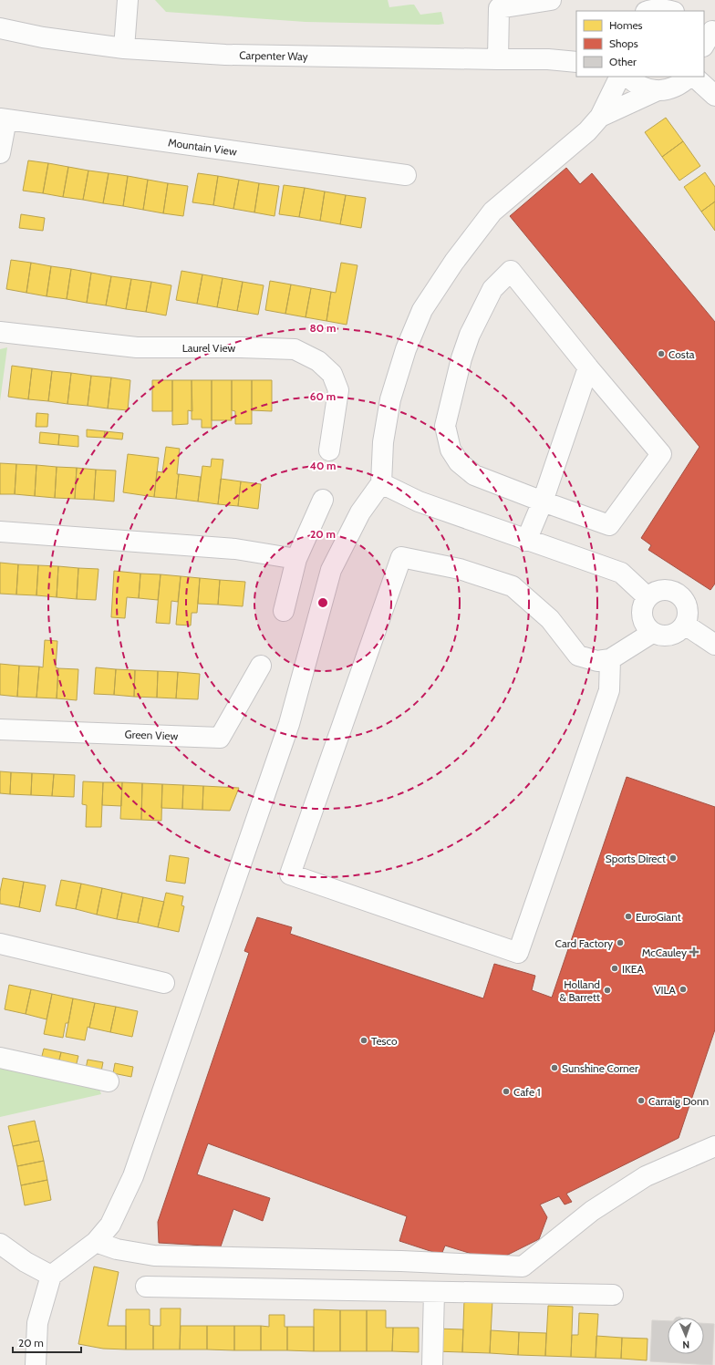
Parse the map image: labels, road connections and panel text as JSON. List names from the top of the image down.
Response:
{
  "streets": {
    "street": [
      "Carpenter Way",
      "Mountain View",
      "Laurel View",
      "Green View"
    ]
  },
  "places": {
    "other": [
      "Costa",
      "Sports Direct",
      "EuroGiant",
      "Card Factory",
      "IKEA",
      "VILA",
      "Holland & Barrett",
      "Tesco",
      "Sunshine Corner",
      "Cafe 1",
      "Carraig Donn"
    ],
    "health": ["McCauley"]
  },
  "legend": ["Homes", "Shops", "Other"],
  "scale_bar": "20 m",
  "north": "bottom",
  "rings": [
    "80 m",
    "60 m",
    "40 m",
    "20 m"
  ]
}
